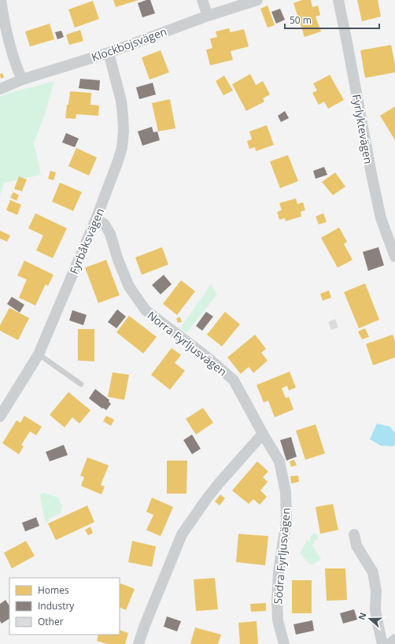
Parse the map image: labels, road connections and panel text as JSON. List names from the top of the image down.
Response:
{
  "streets": {
    "street": [
      "Klockbojsvägen",
      "Fyrlyktevägen",
      "Fyrbåksvägen",
      "Norra Fyrljusvägen",
      "Södra Fyrljusvägen"
    ]
  },
  "crossings": [
    ["Klockbojsvägen", "Fyrbåksvägen"],
    ["Fyrbåksvägen", "Norra Fyrljusvägen"],
    ["Norra Fyrljusvägen", "Södra Fyrljusvägen"]
  ],
  "legend": ["Homes", "Industry", "Other"],
  "scale_bar": "50 m",
  "north": "left"
}
